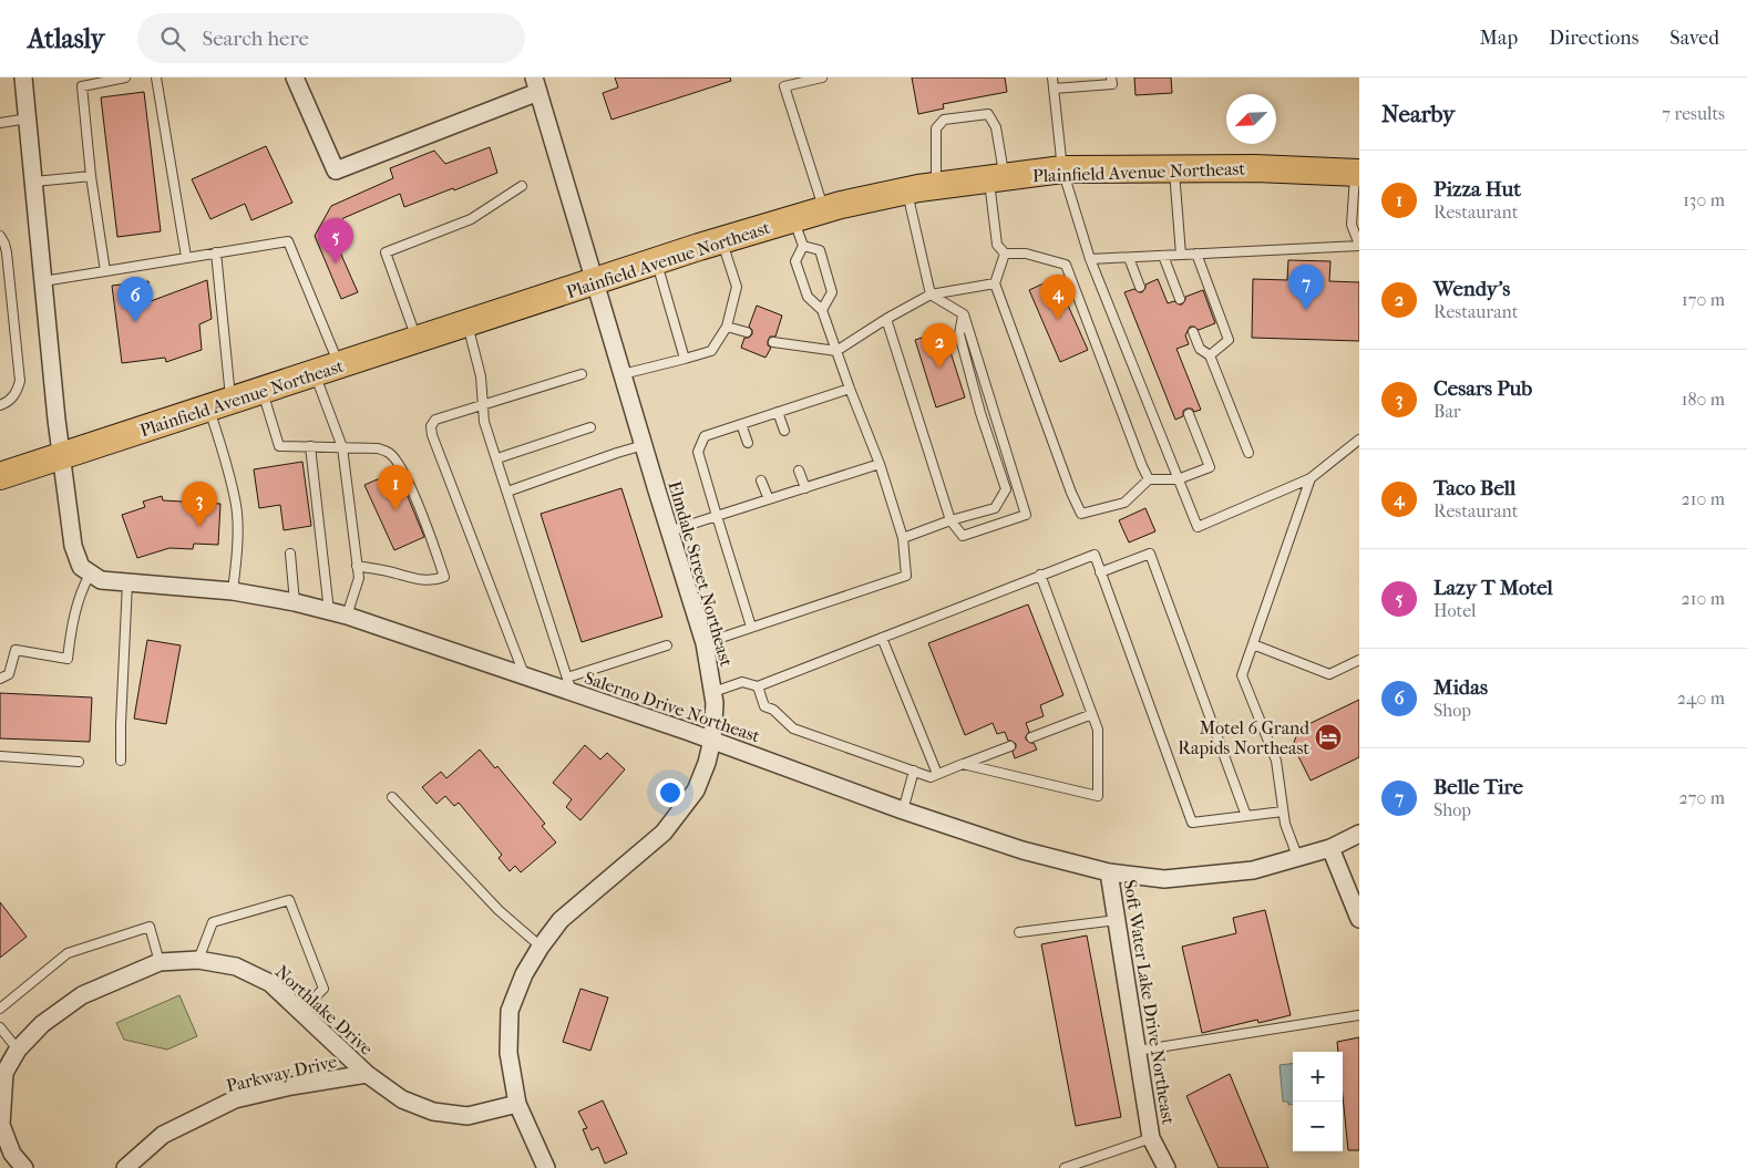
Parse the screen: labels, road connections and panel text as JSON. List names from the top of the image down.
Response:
{
  "streets": {
    "main road": ["Plainfield Avenue Northeast"],
    "street": [
      "Elmdale Street Northeast",
      "Salerno Drive Northeast",
      "Soft Water Lake Drive Northeast",
      "Northlake Drive",
      "Parkway Drive"
    ]
  },
  "crossings": [
    ["Plainfield Avenue Northeast", "Elmdale Street Northeast"],
    ["Elmdale Street Northeast", "Salerno Drive Northeast"],
    ["Elmdale Street Northeast", "Northlake Drive"],
    ["Salerno Drive Northeast", "Soft Water Lake Drive Northeast"],
    ["Northlake Drive", "Parkway Drive"]
  ],
  "places": {
    "hotel": ["Motel 6 Grand Rapids Northeast"]
  },
  "north": "bottom left",
  "page": {
    "header": "Atlasly",
    "search": "Search here",
    "nav": ["Map", "Directions", "Saved"],
    "heading": ["Nearby", "7 results"],
    "list": [
      {
        "mark": "1",
        "name": "Pizza Hut",
        "note": "Restaurant",
        "value": "130 m"
      },
      {
        "mark": "2",
        "name": "Wendy's",
        "note": "Restaurant",
        "value": "170 m"
      },
      {
        "mark": "3",
        "name": "Cesars Pub",
        "note": "Bar",
        "value": "180 m"
      },
      {
        "mark": "4",
        "name": "Taco Bell",
        "note": "Restaurant",
        "value": "210 m"
      },
      {
        "mark": "5",
        "name": "Lazy T Motel",
        "note": "Hotel",
        "value": "210 m"
      },
      {
        "mark": "6",
        "name": "Midas",
        "note": "Shop",
        "value": "240 m"
      },
      {
        "mark": "7",
        "name": "Belle Tire",
        "note": "Shop",
        "value": "270 m"
      }
    ],
    "pins": [
      "5",
      "7",
      "4",
      "6",
      "2",
      "1",
      "3"
    ],
    "map_buttons": ["+", "−"]
  }
}
